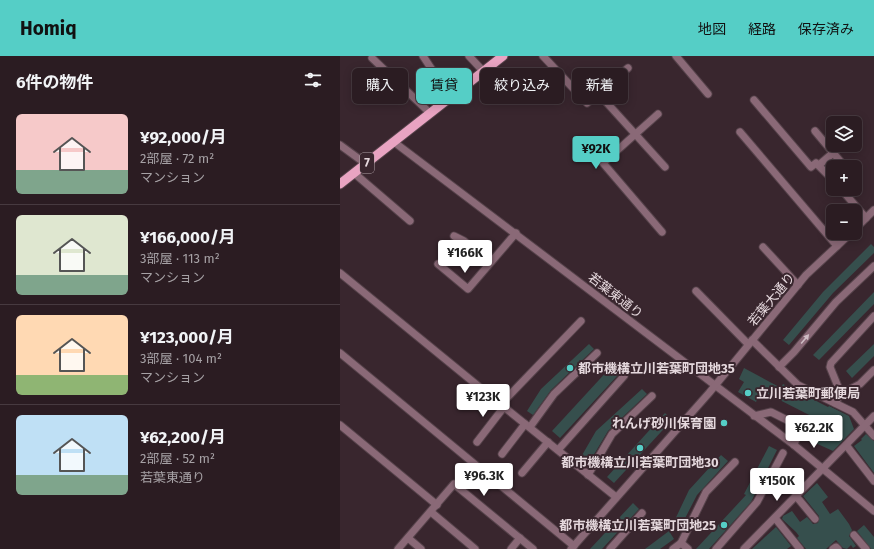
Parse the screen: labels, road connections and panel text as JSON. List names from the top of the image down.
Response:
{
  "streets": {
    "main road": ["7"],
    "street": ["若葉東通り", "若葉大通り"]
  },
  "crossings": [
    ["7", "若葉東通り"],
    ["若葉東通り", "若葉大通り"]
  ],
  "places": [
    "都市機構立川若葉町団地35",
    "立川若葉町郵便局",
    "れんげ砂川保育園",
    "都市機構立川若葉町団地30",
    "都市機構立川若葉町団地25"
  ],
  "page": {
    "header": "Homiq",
    "nav": ["地図", "経路", "保存済み"],
    "heading": "6件の物件",
    "chip": [
      "購入",
      "賃貸",
      "絞り込み",
      "新着"
    ],
    "list": [
      {
        "name": "¥92,000/月",
        "note": "2部屋 · 72 m² · マンション"
      },
      {
        "name": "¥166,000/月",
        "note": "3部屋 · 113 m² · マンション"
      },
      {
        "name": "¥123,000/月",
        "note": "3部屋 · 104 m² · マンション"
      },
      {
        "name": "¥62,200/月",
        "note": "2部屋 · 52 m² · 若葉東通り"
      }
    ],
    "map_buttons": ["+", "−"],
    "price": [
      "¥92K",
      "¥166K",
      "¥123K",
      "¥62.2K",
      "¥96.3K",
      "¥150K"
    ]
  }
}
